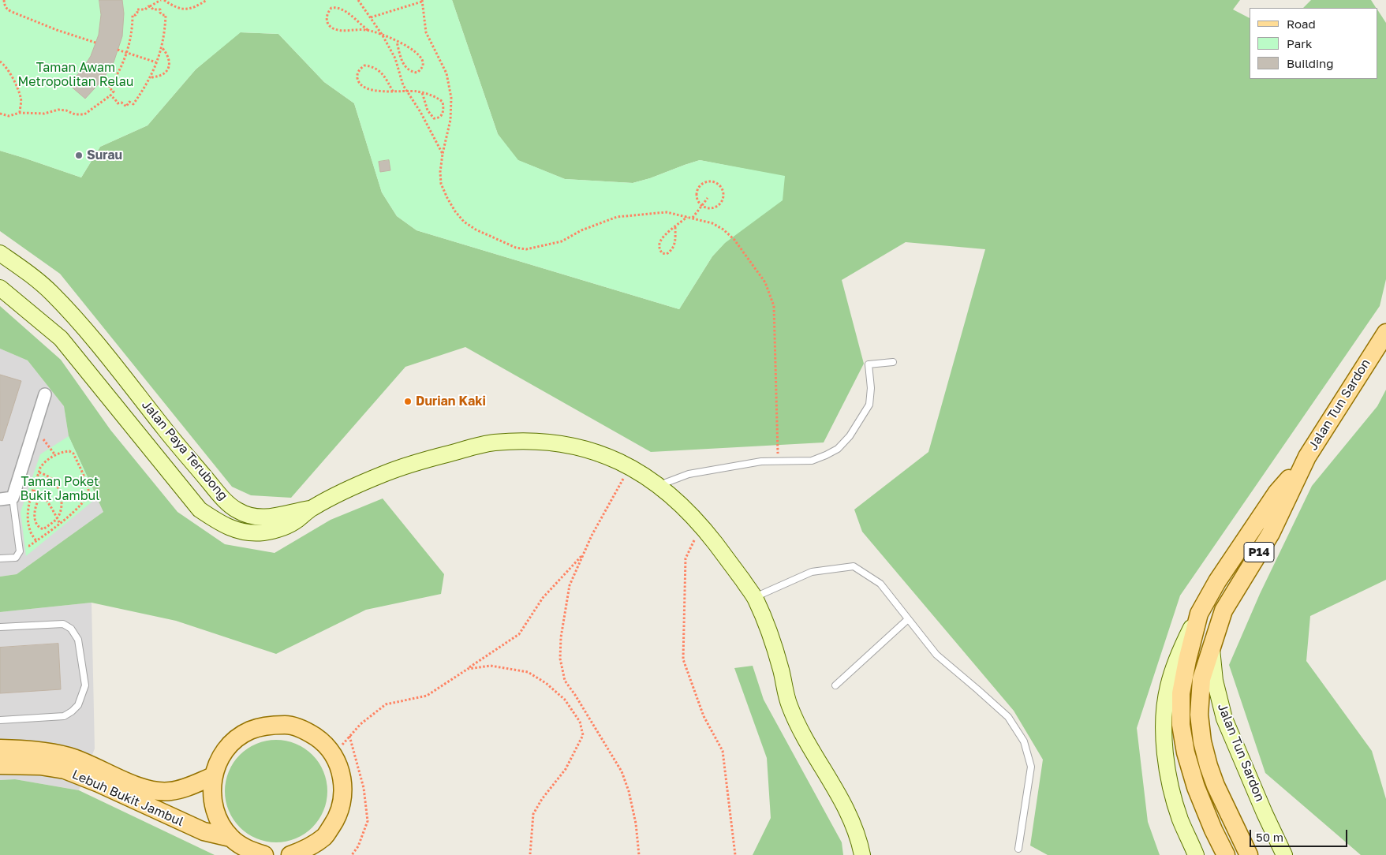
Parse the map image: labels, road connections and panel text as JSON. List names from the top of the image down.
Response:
{
  "streets": {
    "main road": [
      "Jalan Tun Sardon",
      "Jalan Paya Terubong",
      "P14",
      "Lebuh Bukit Jambul"
    ]
  },
  "parks": ["Taman Awam Metropolitan Relau", "Taman Poket Bukit Jambul"],
  "places": ["Surau", "Durian Kaki"],
  "legend": ["Road", "Park", "Building"],
  "scale_bar": "50 m"
}
